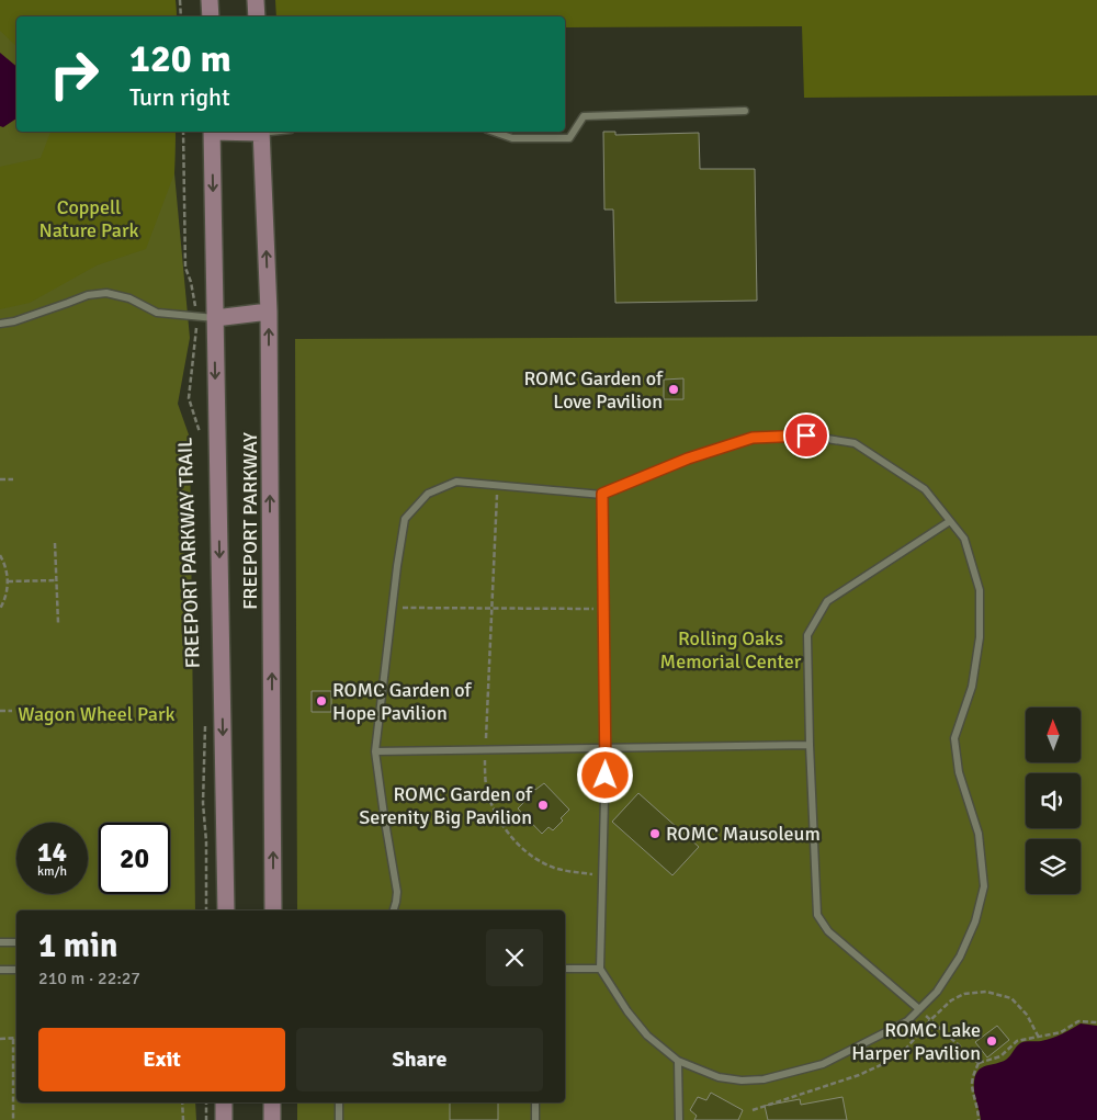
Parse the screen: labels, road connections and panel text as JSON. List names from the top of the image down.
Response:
{
  "streets": {
    "main road": ["FREEPORT PARKWAY"],
    "path": ["FREEPORT PARKWAY TRAIL"]
  },
  "parks": ["Coppell Nature Park", "Rolling Oaks Memorial Center", "Wagon Wheel Park"],
  "places": [
    "ROMC Garden of Love Pavilion",
    "ROMC Garden of Hope Pavilion",
    "ROMC Garden of Serenity Big Pavilion",
    "ROMC Mausoleum",
    "ROMC Lake Harper Pavilion"
  ],
  "north": "top",
  "page": {
    "turn": ["120 m", "Turn right"],
    "speed": "14 km/h",
    "limit": "20",
    "heading": ["1 min", "210 m · 22:27"],
    "buttons": ["Exit", "Share"]
  }
}
